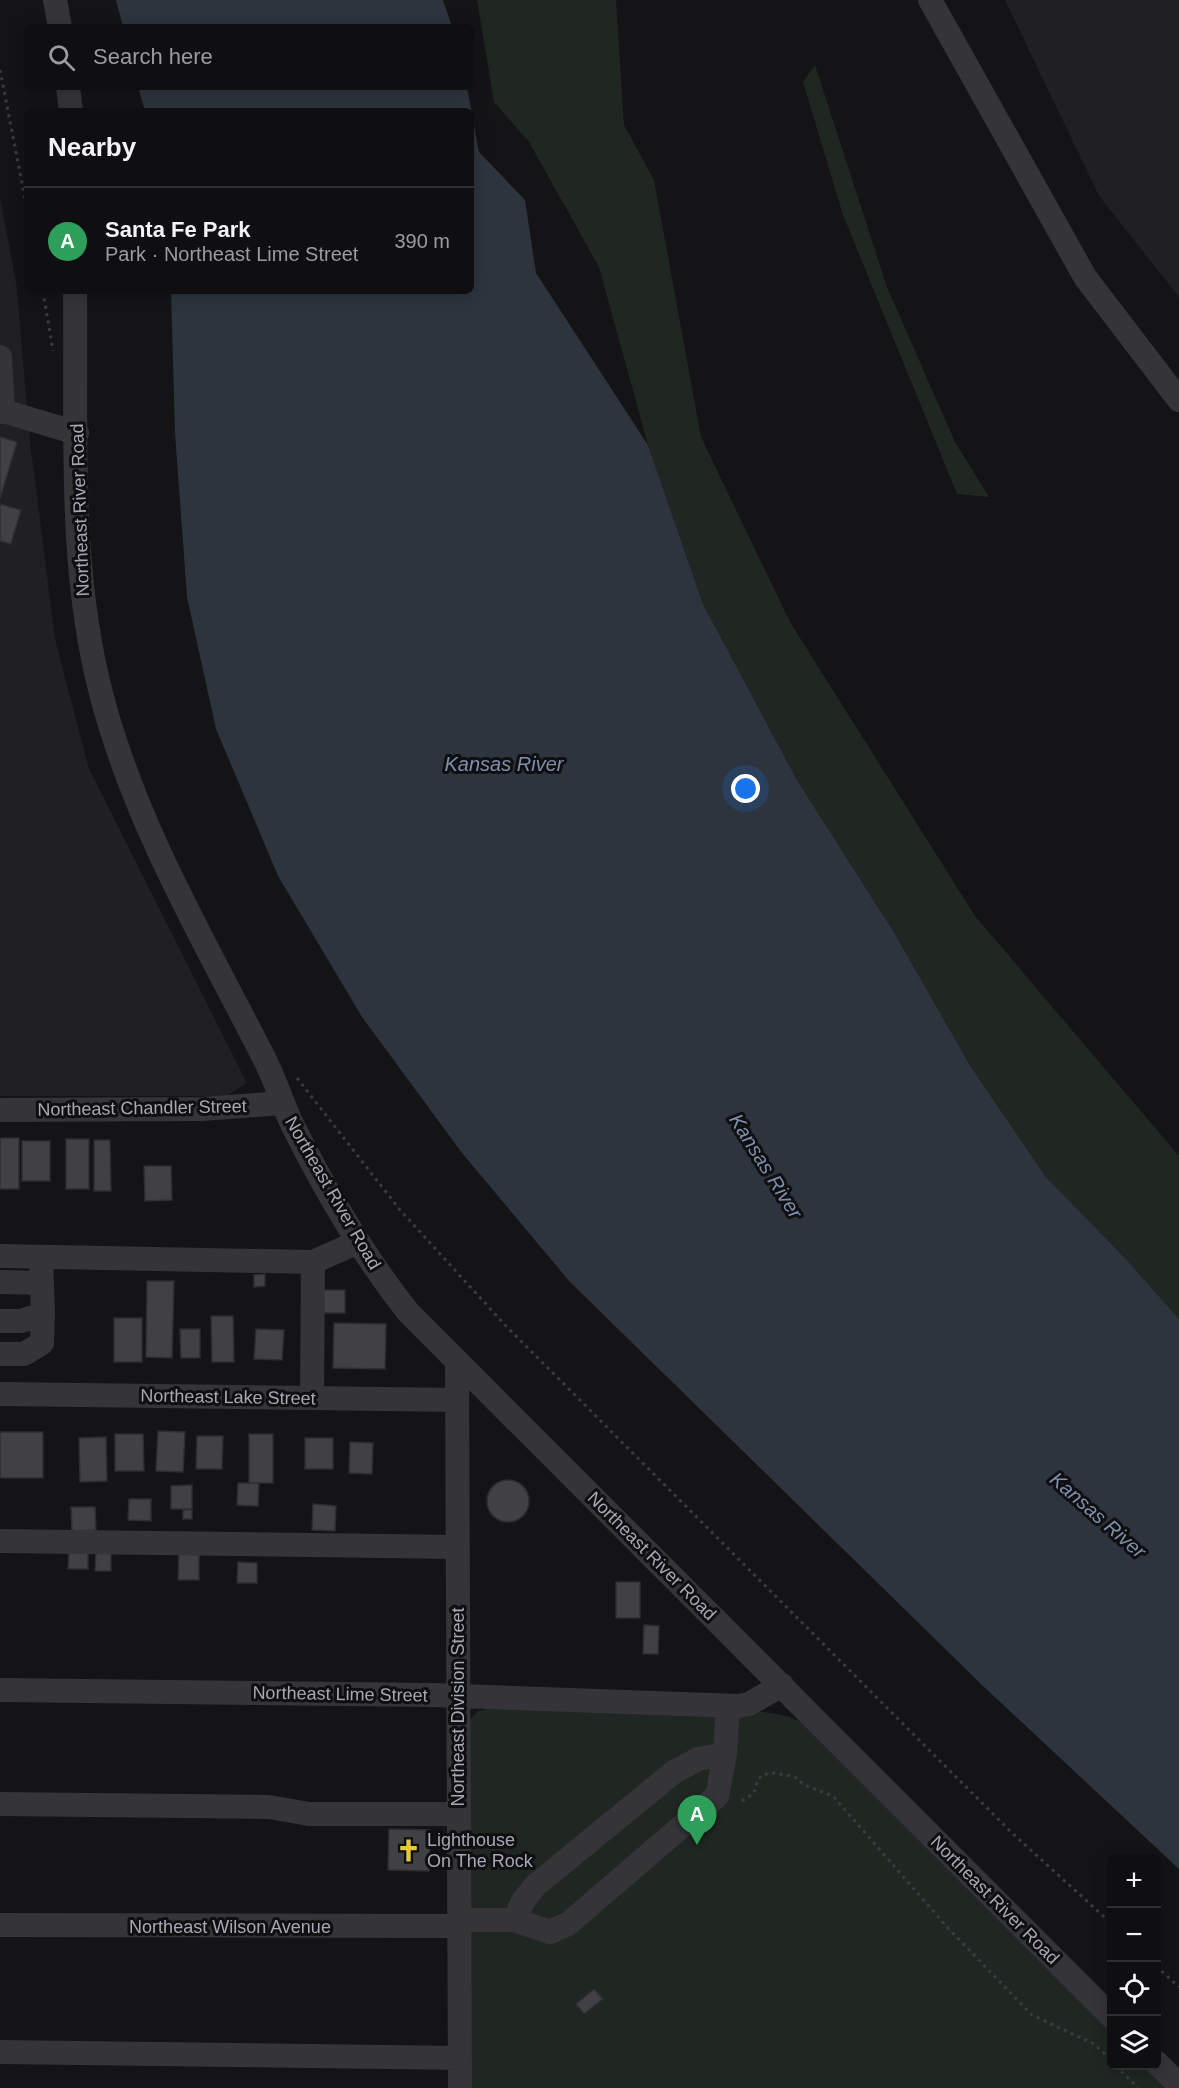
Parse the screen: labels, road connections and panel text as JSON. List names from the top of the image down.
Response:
{
  "streets": {
    "street": [
      "Northeast River Road",
      "Northeast Chandler Street",
      "Northeast Lake Street",
      "Northeast Lime Street",
      "Northeast Division Street",
      "Northeast Wilson Avenue"
    ]
  },
  "crossings": [
    ["Northeast River Road", "Northeast Chandler Street"],
    ["Northeast River Road", "Northeast Lime Street"],
    ["Northeast River Road", "Northeast Division Street"],
    ["Northeast Lake Street", "Northeast Division Street"],
    ["Northeast Lime Street", "Northeast Division Street"],
    ["Northeast Lime Street", "Northeast Wilson Avenue"],
    ["Northeast Division Street", "Northeast Wilson Avenue"]
  ],
  "water": ["Kansas River"],
  "places": {
    "church": ["Lighthouse On The Rock"]
  },
  "page": {
    "search": "Search here",
    "heading": "Nearby",
    "list": [
      {
        "mark": "A",
        "name": "Santa Fe Park",
        "note": "Park · Northeast Lime Street",
        "value": "390 m"
      }
    ],
    "pins": "A",
    "map_buttons": ["+", "−"]
  }
}
